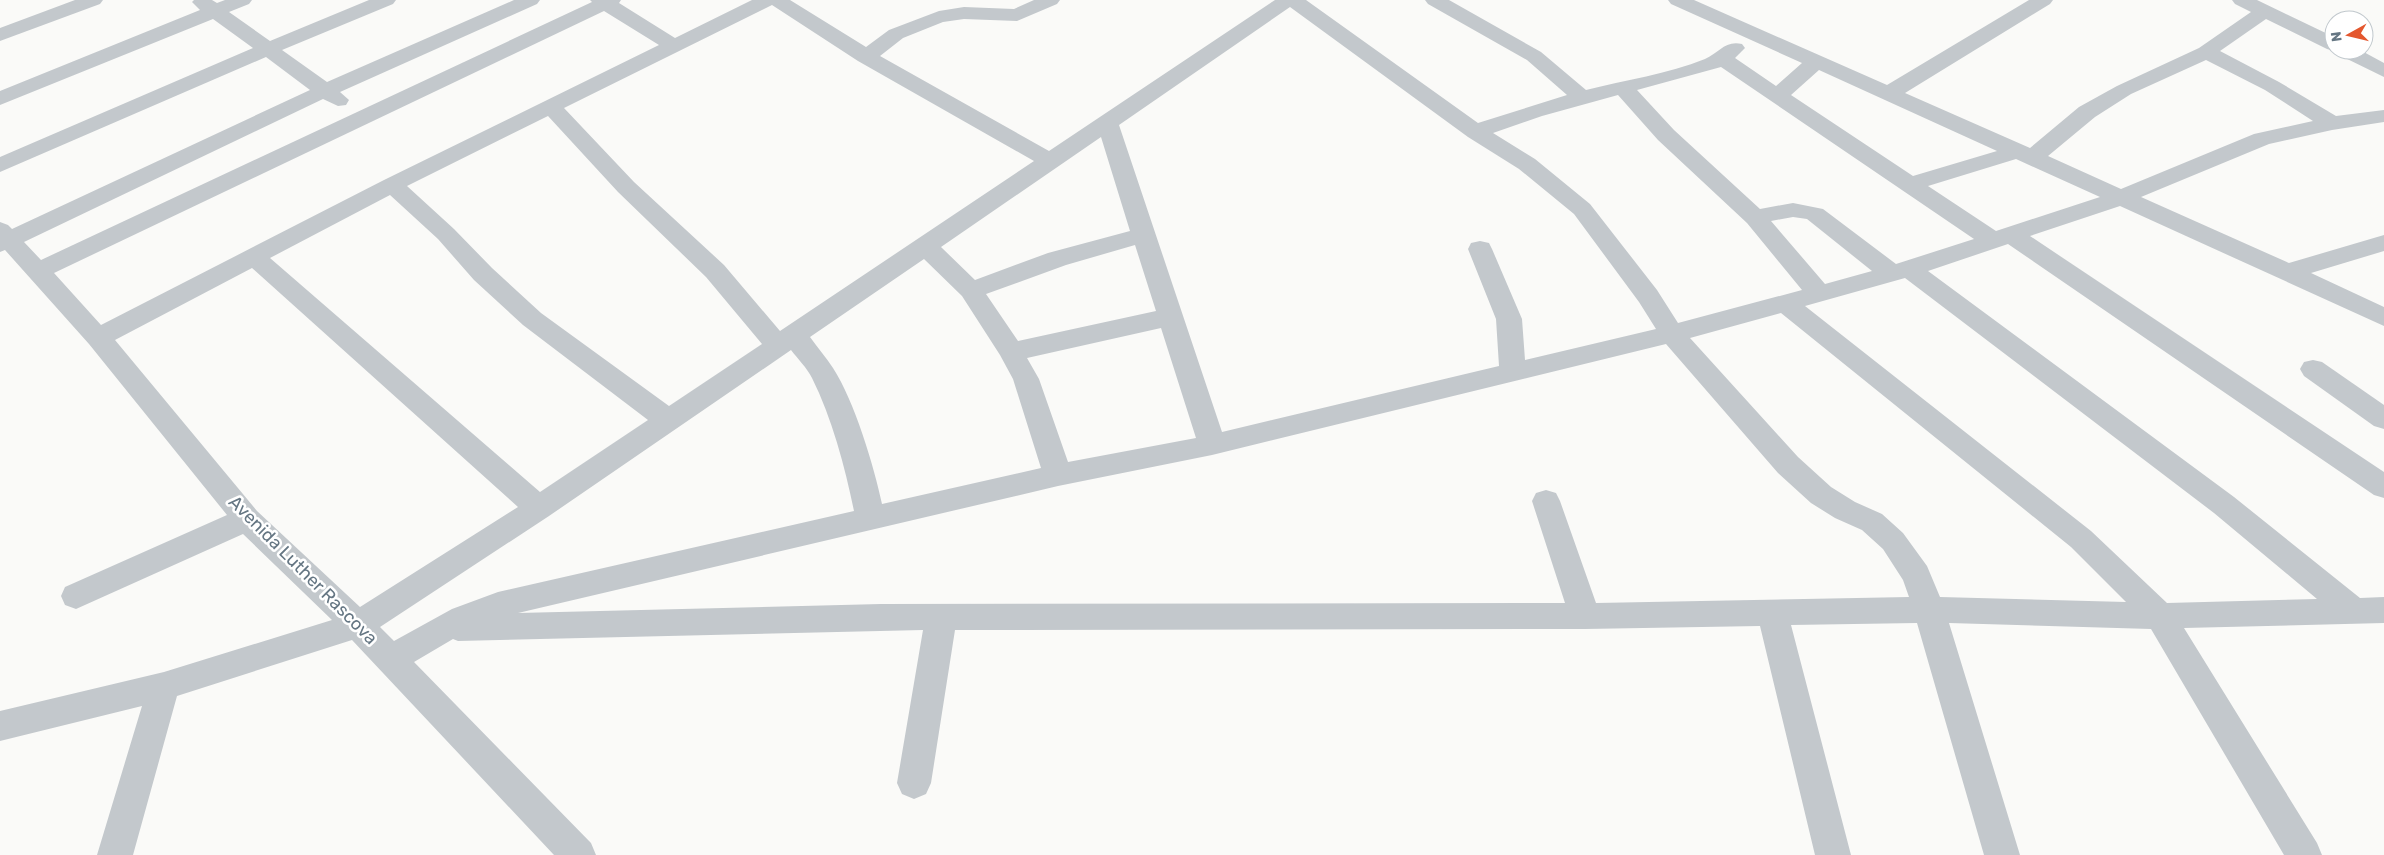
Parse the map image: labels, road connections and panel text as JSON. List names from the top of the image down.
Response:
{
  "streets": {
    "street": ["Avenida Luther Rascova"]
  },
  "north": "left"
}
